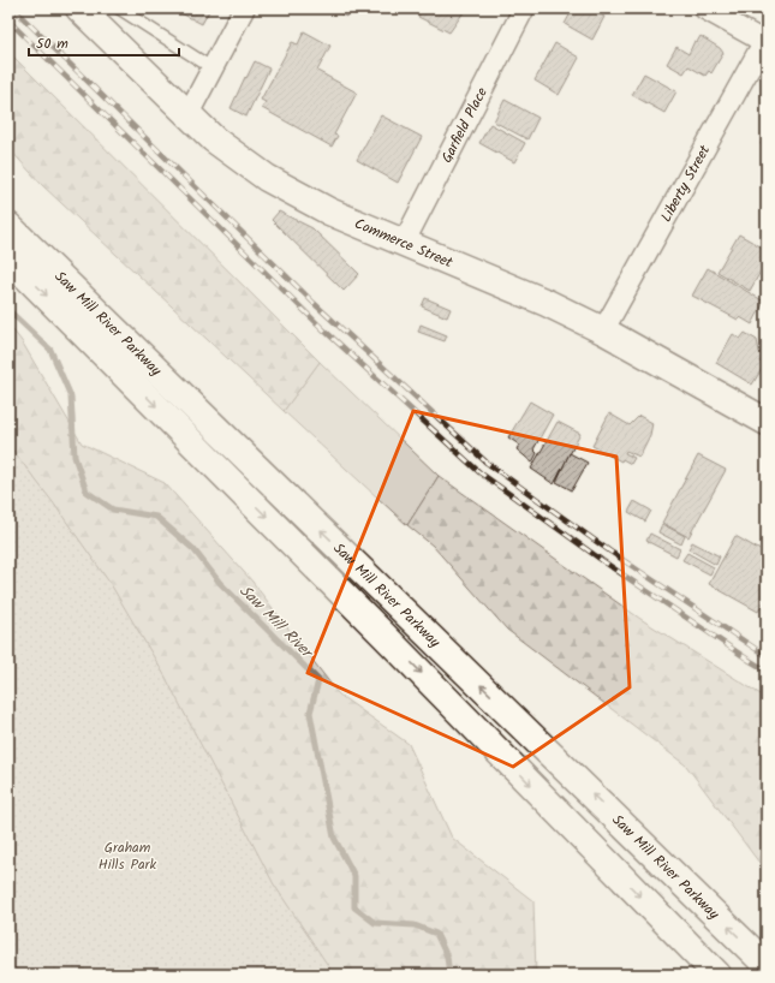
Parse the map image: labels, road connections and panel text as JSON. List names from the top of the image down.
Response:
{
  "streets": {
    "main road": ["Commerce Street", "Saw Mill River Parkway"],
    "street": ["Garfield Place", "Liberty Street"]
  },
  "crossings": [
    ["Garfield Place", "Commerce Street"],
    ["Liberty Street", "Commerce Street"]
  ],
  "water": ["Saw Mill River"],
  "parks": ["Graham Hills Park"],
  "scale_bar": "50 m"
}
